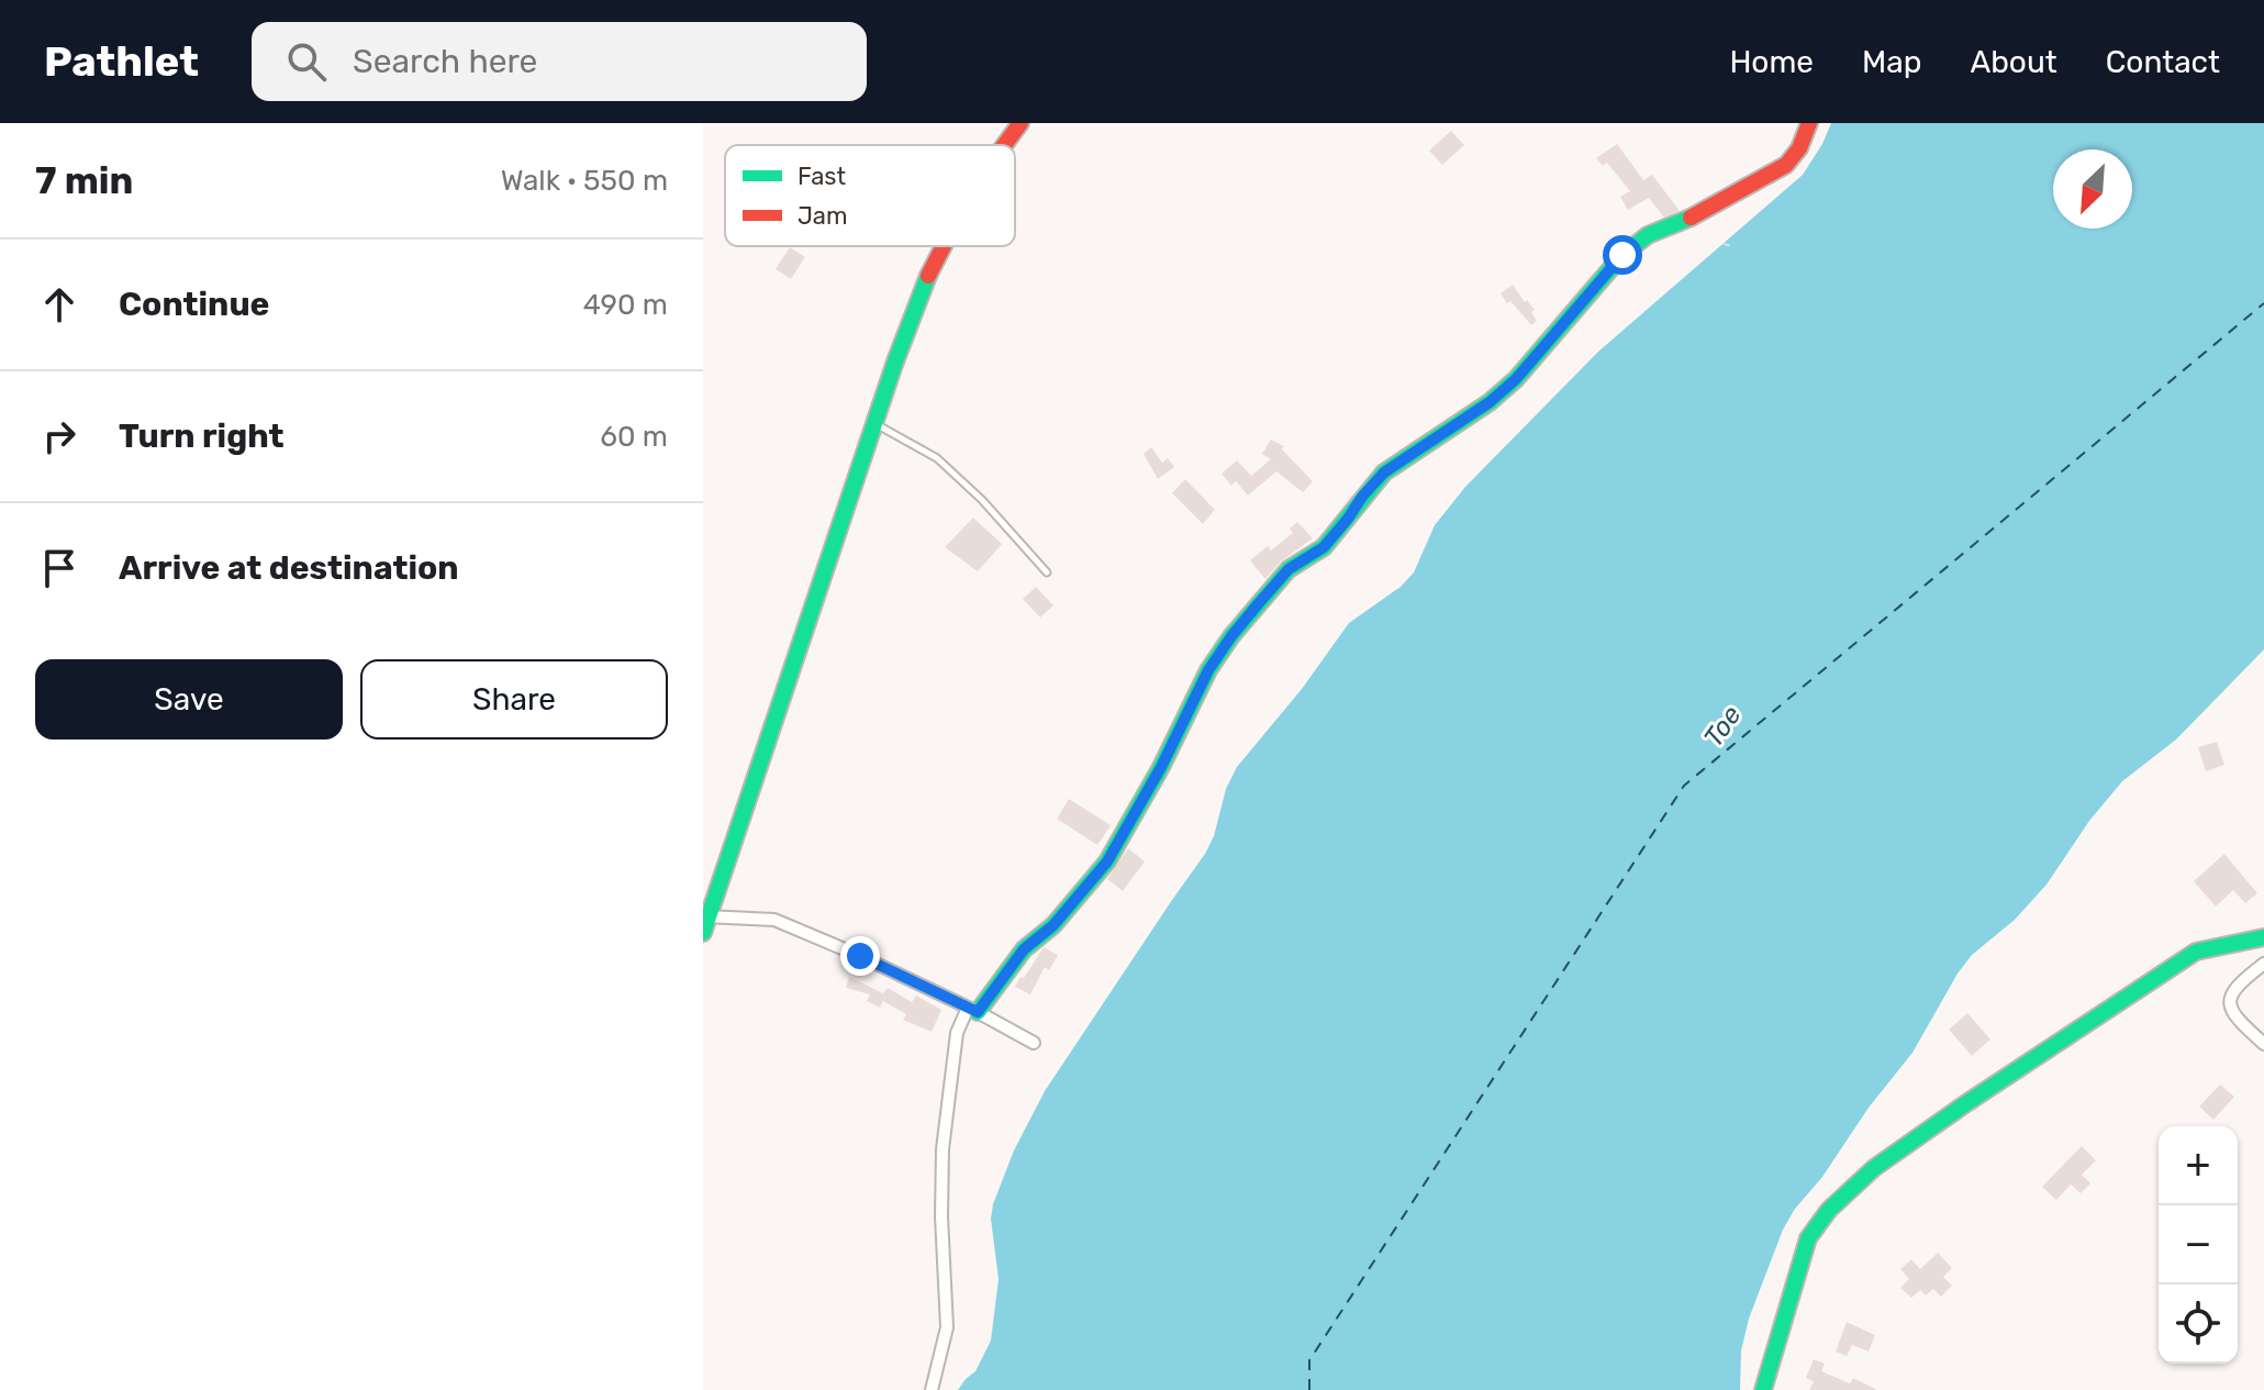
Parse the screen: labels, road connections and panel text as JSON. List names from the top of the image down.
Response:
{
  "water": ["Toe"],
  "legend": ["Fast", "Jam"],
  "north": "bottom left",
  "page": {
    "header": "Pathlet",
    "search": "Search here",
    "nav": [
      "Home",
      "Map",
      "About",
      "Contact"
    ],
    "heading": ["7 min", "Walk · 550 m"],
    "list": [
      ["Continue", "490 m"],
      ["Turn right", "60 m"],
      "Arrive at destination"
    ],
    "buttons": ["Save", "Share"],
    "map_buttons": ["+", "−"]
  }
}
